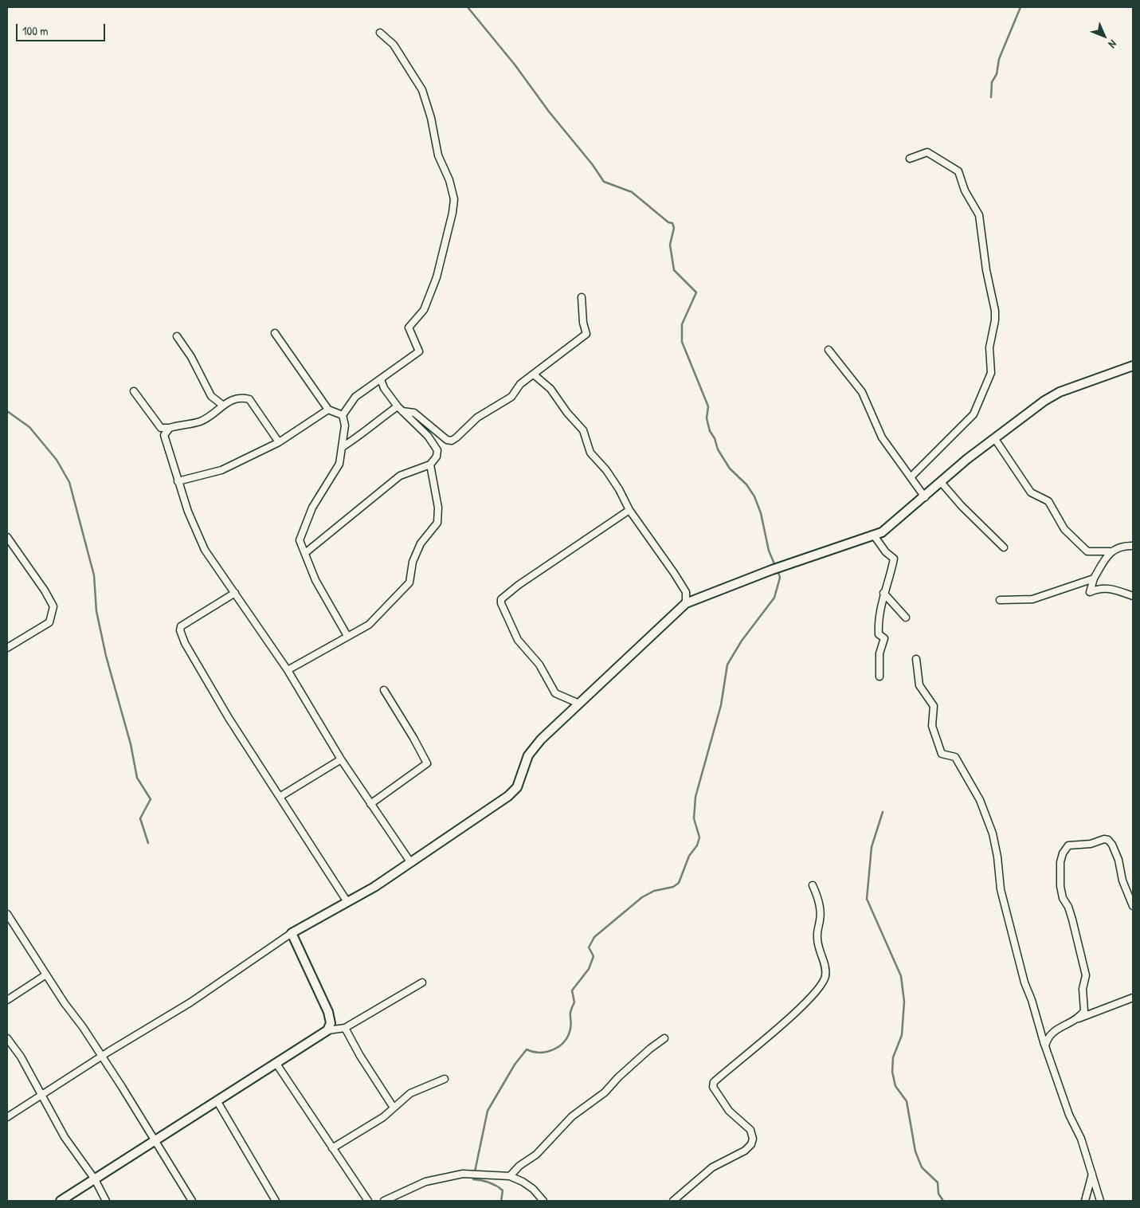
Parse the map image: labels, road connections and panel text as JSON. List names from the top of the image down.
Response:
{
  "scale_bar": "100 m",
  "north": "bottom right"
}
